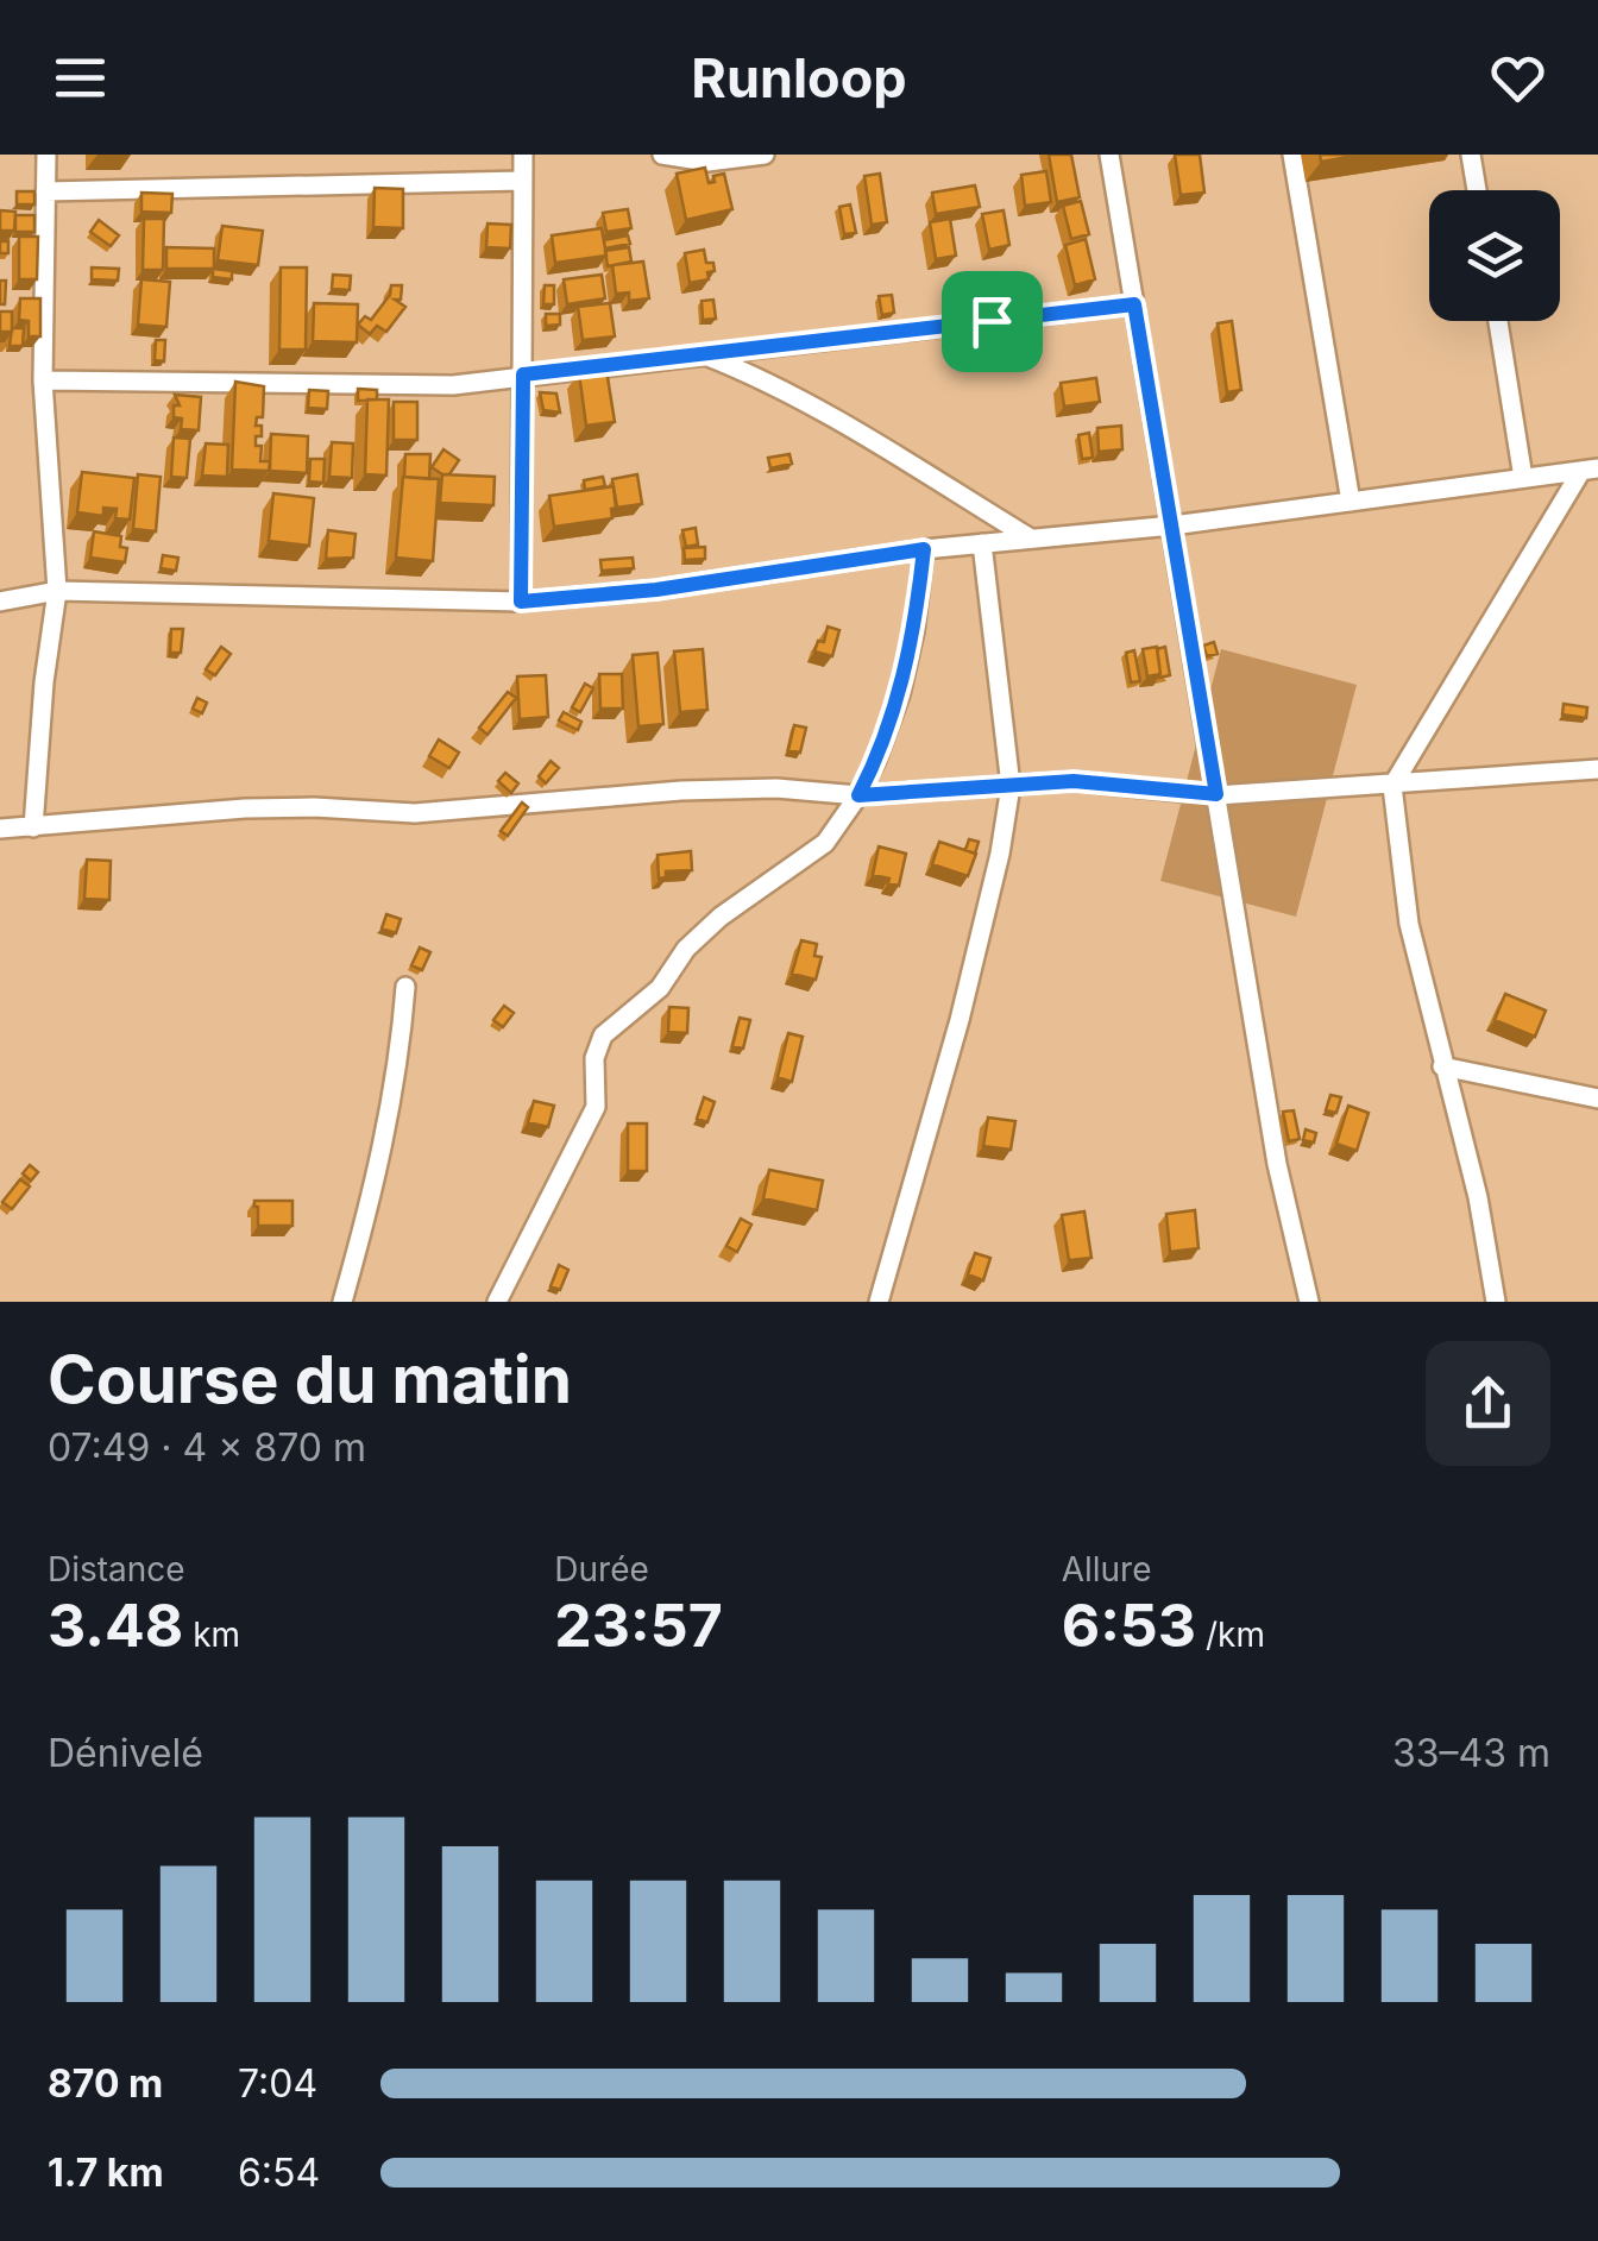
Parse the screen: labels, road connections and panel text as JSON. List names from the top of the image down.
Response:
{
  "page": {
    "header": "Runloop",
    "heading": ["Course du matin", "07:49 · 4 × 870 m"],
    "stats": [
      ["Distance", "3.48 km"],
      ["Durée", "23:57"],
      ["Allure", "6:53 /km"]
    ],
    "chart": ["Dénivelé", "33–43 m"],
    "list": [
      {
        "name": "870 m",
        "note": "7:04"
      },
      {
        "name": "1.7 km",
        "note": "6:54"
      }
    ]
  }
}
